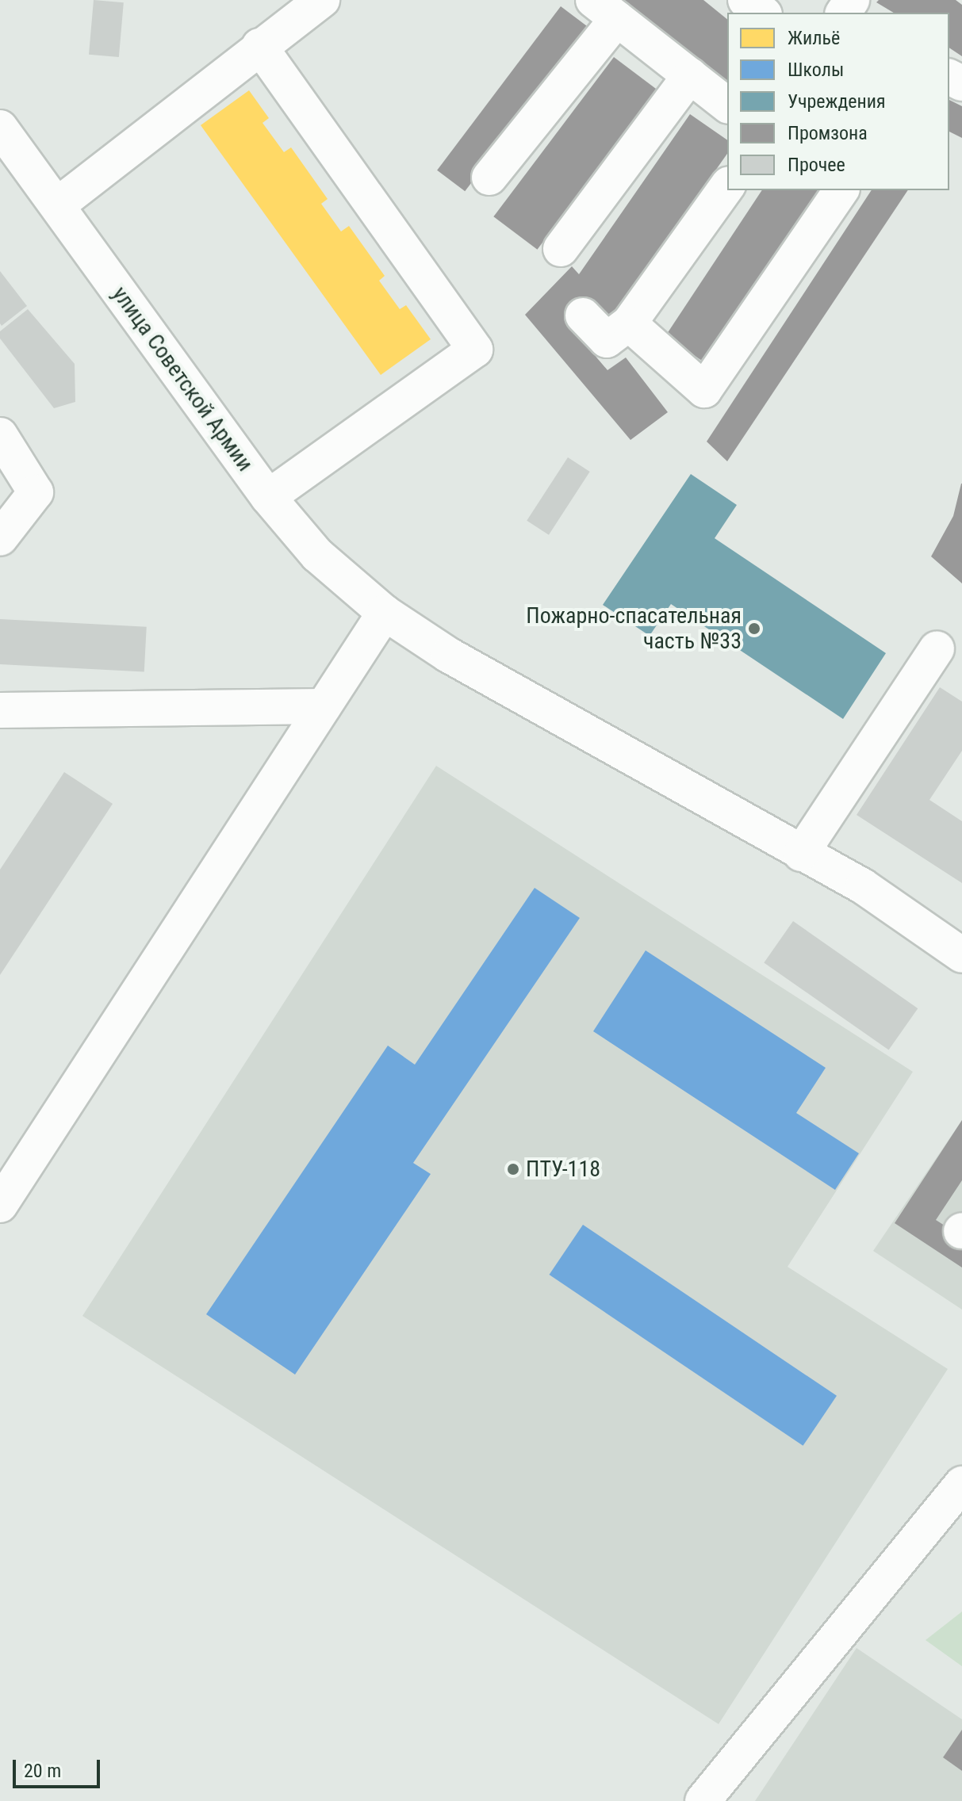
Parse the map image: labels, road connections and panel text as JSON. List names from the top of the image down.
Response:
{
  "streets": {
    "street": ["улица Советской Армии"]
  },
  "places": ["Пожарно-спасательная часть №33", "ПТУ-118"],
  "legend": [
    "Жильё",
    "Школы",
    "Учреждения",
    "Промзона",
    "Прочее"
  ],
  "scale_bar": "20 m"
}
